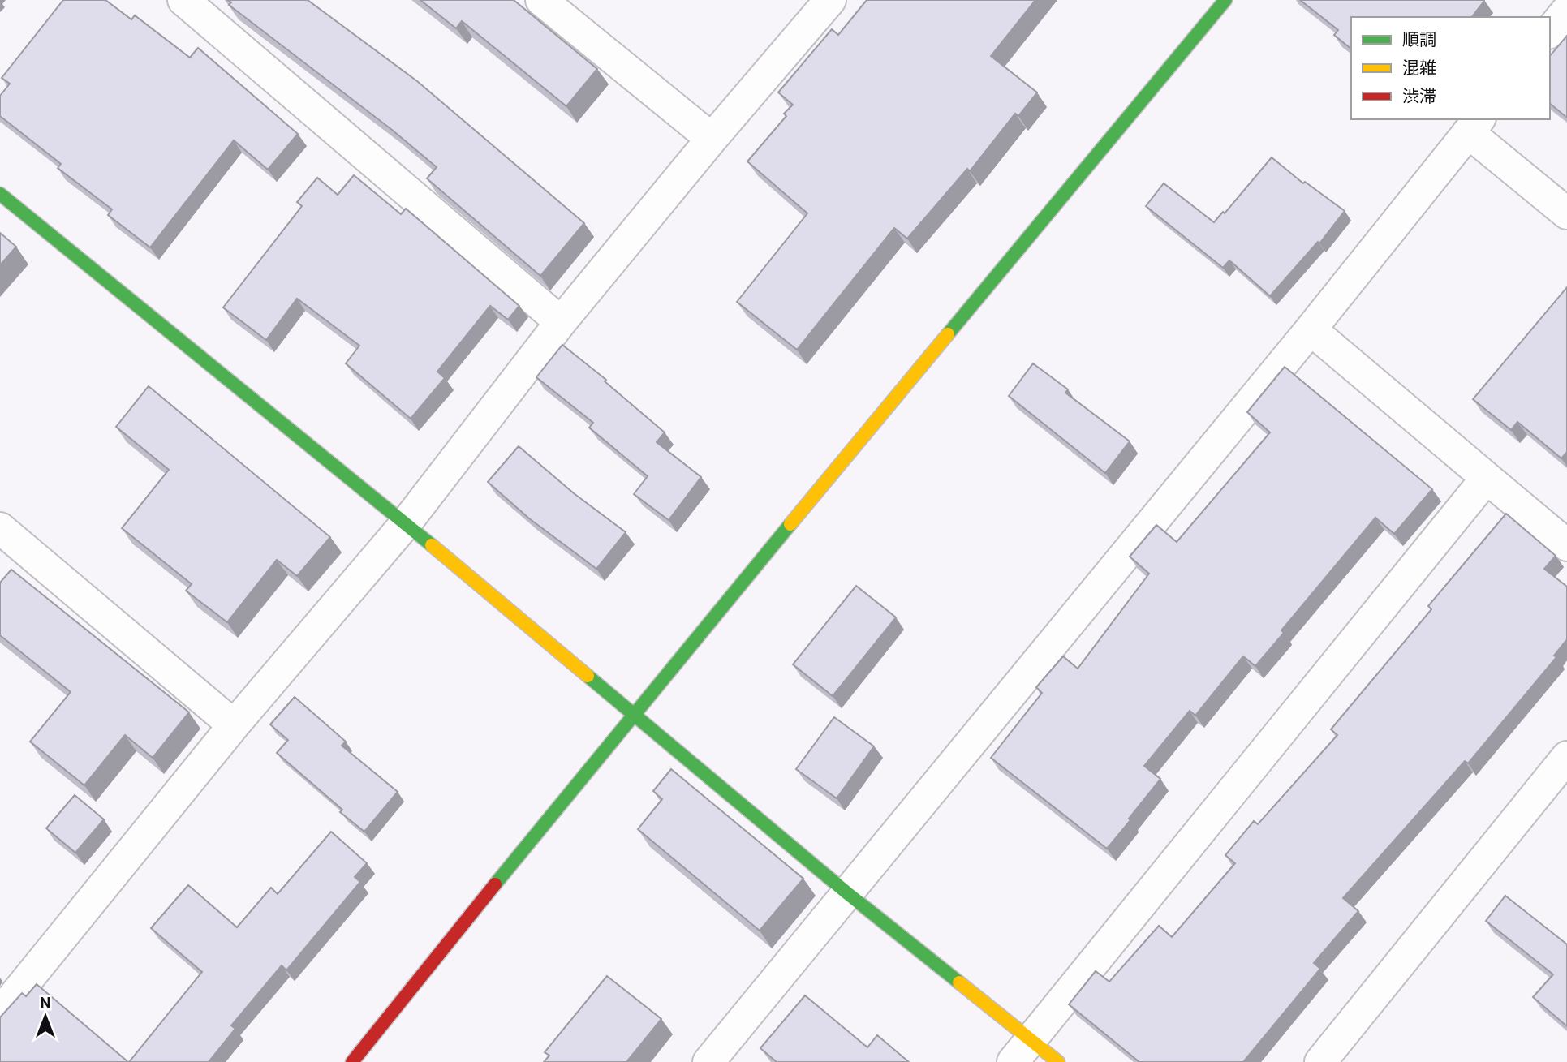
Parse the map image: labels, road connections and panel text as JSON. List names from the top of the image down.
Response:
{
  "legend": ["順調", "混雑", "渋滞"],
  "north": "top"
}
